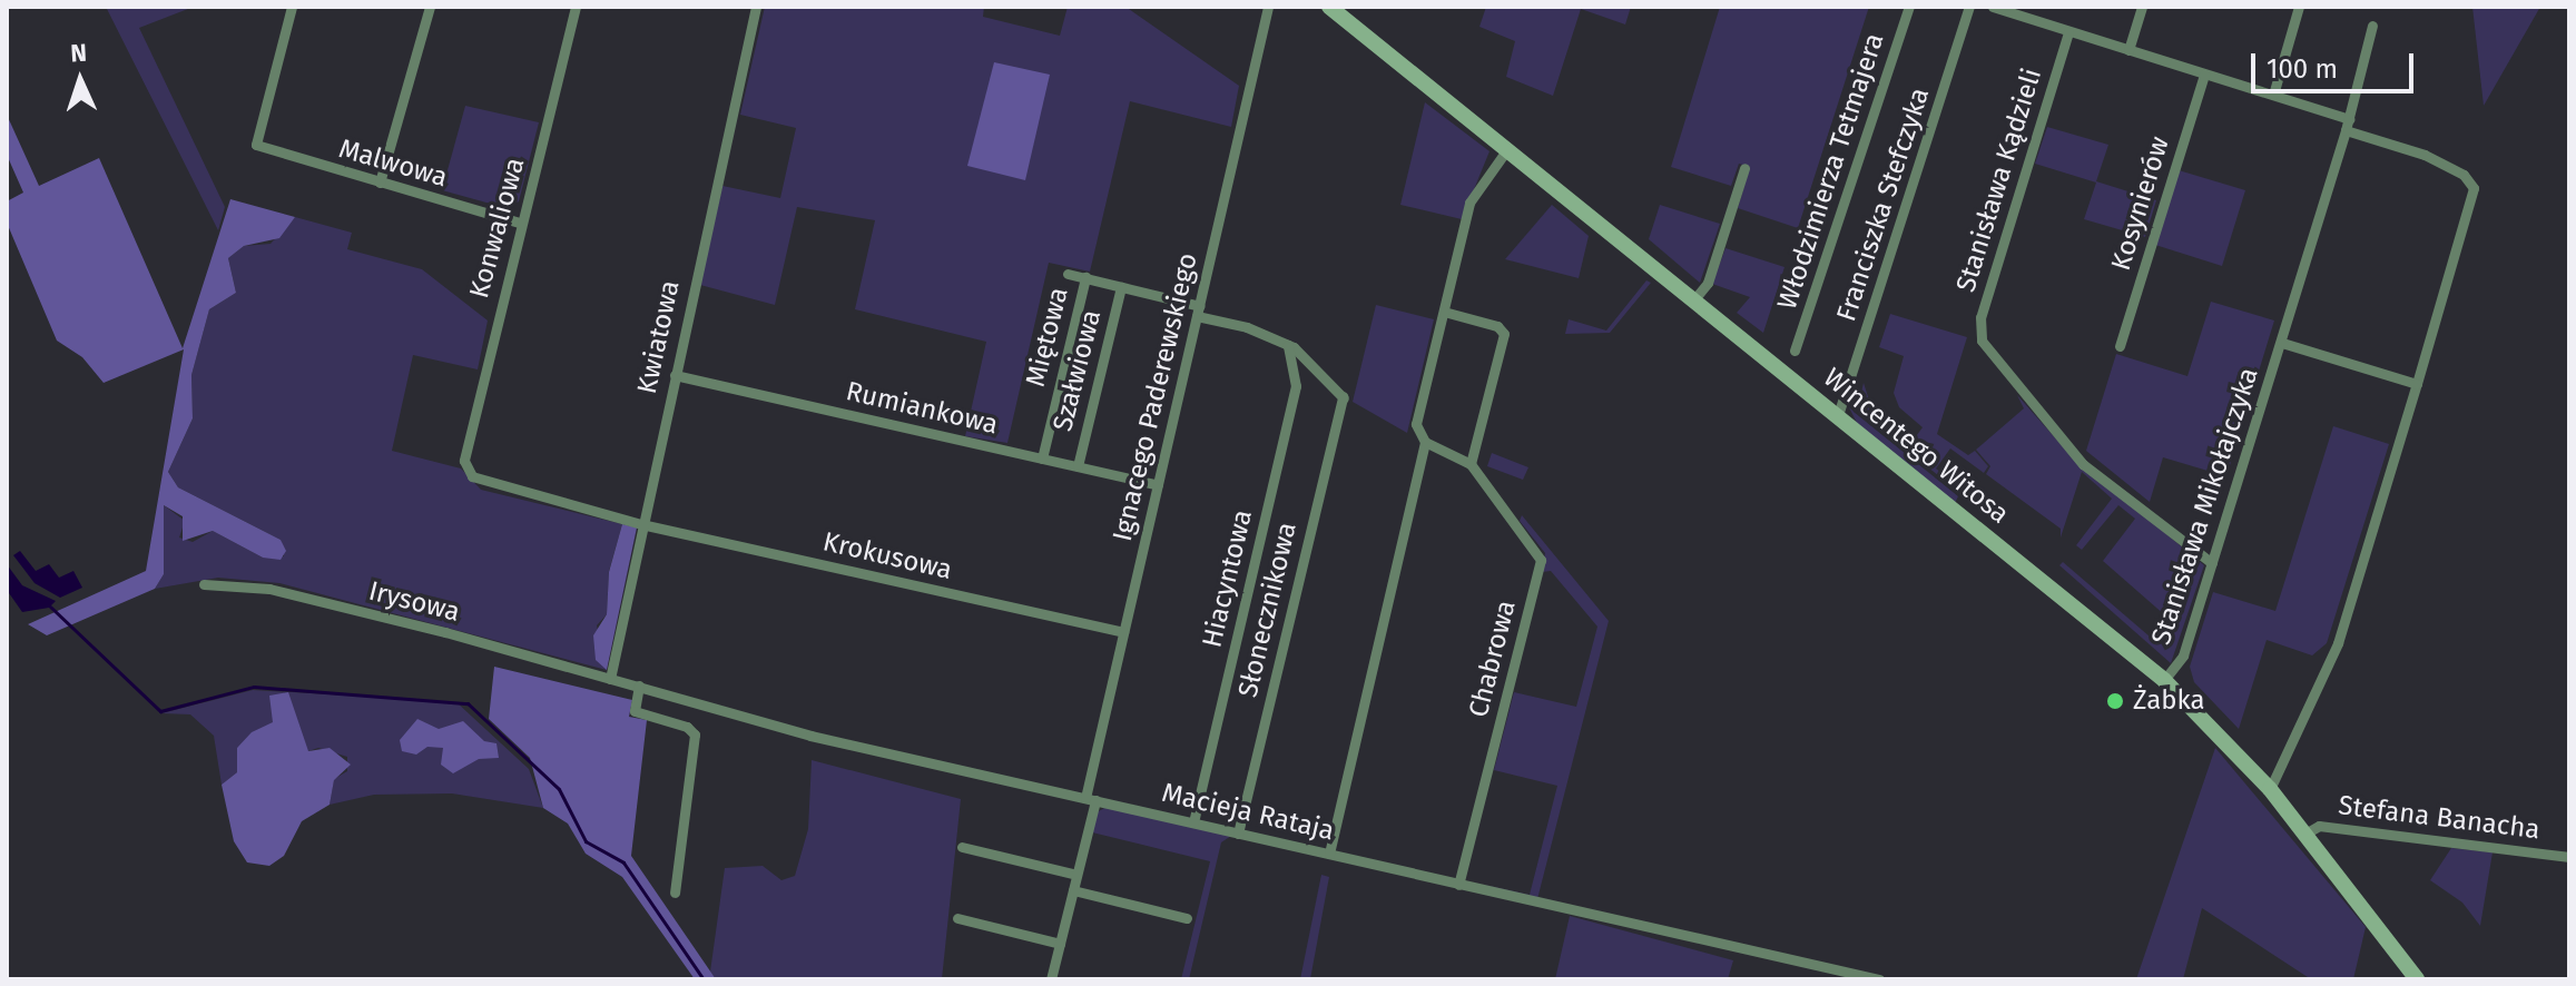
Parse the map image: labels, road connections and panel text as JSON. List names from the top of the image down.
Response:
{
  "streets": {
    "street": [
      "Malwowa",
      "Włodzimierza Tetmajera",
      "Stanisława Kądzieli",
      "Kosynierów",
      "Franciszka Stefczyka",
      "Konwaliowa",
      "Kwiatowa",
      "Miętowa",
      "Szałwiowa",
      "Ignacego Paderewskiego",
      "Rumiankowa",
      "Wincentego Witosa",
      "Stanisława Mikołajczyka",
      "Krokusowa",
      "Hiacyntowa",
      "Irysowa",
      "Słonecznikowa",
      "Chabrowa",
      "Macieja Rataja",
      "Stefana Banacha"
    ]
  },
  "crossings": [
    ["Malwowa", "Konwaliowa"],
    ["Stanisława Kądzieli", "Stanisława Mikołajczyka"],
    ["Franciszka Stefczyka", "Wincentego Witosa"],
    ["Konwaliowa", "Krokusowa"],
    ["Kwiatowa", "Rumiankowa"],
    ["Kwiatowa", "Krokusowa"],
    ["Kwiatowa", "Irysowa"],
    ["Kwiatowa", "Macieja Rataja"],
    ["Miętowa", "Rumiankowa"],
    ["Szałwiowa", "Rumiankowa"],
    ["Ignacego Paderewskiego", "Rumiankowa"],
    ["Ignacego Paderewskiego", "Krokusowa"],
    ["Ignacego Paderewskiego", "Macieja Rataja"],
    ["Wincentego Witosa", "Stanisława Mikołajczyka"],
    ["Wincentego Witosa", "Stefana Banacha"],
    ["Hiacyntowa", "Słonecznikowa"],
    ["Hiacyntowa", "Macieja Rataja"],
    ["Irysowa", "Macieja Rataja"],
    ["Słonecznikowa", "Macieja Rataja"],
    ["Chabrowa", "Macieja Rataja"]
  ],
  "places": ["Żabka"],
  "scale_bar": "100 m",
  "north": "top"
}
